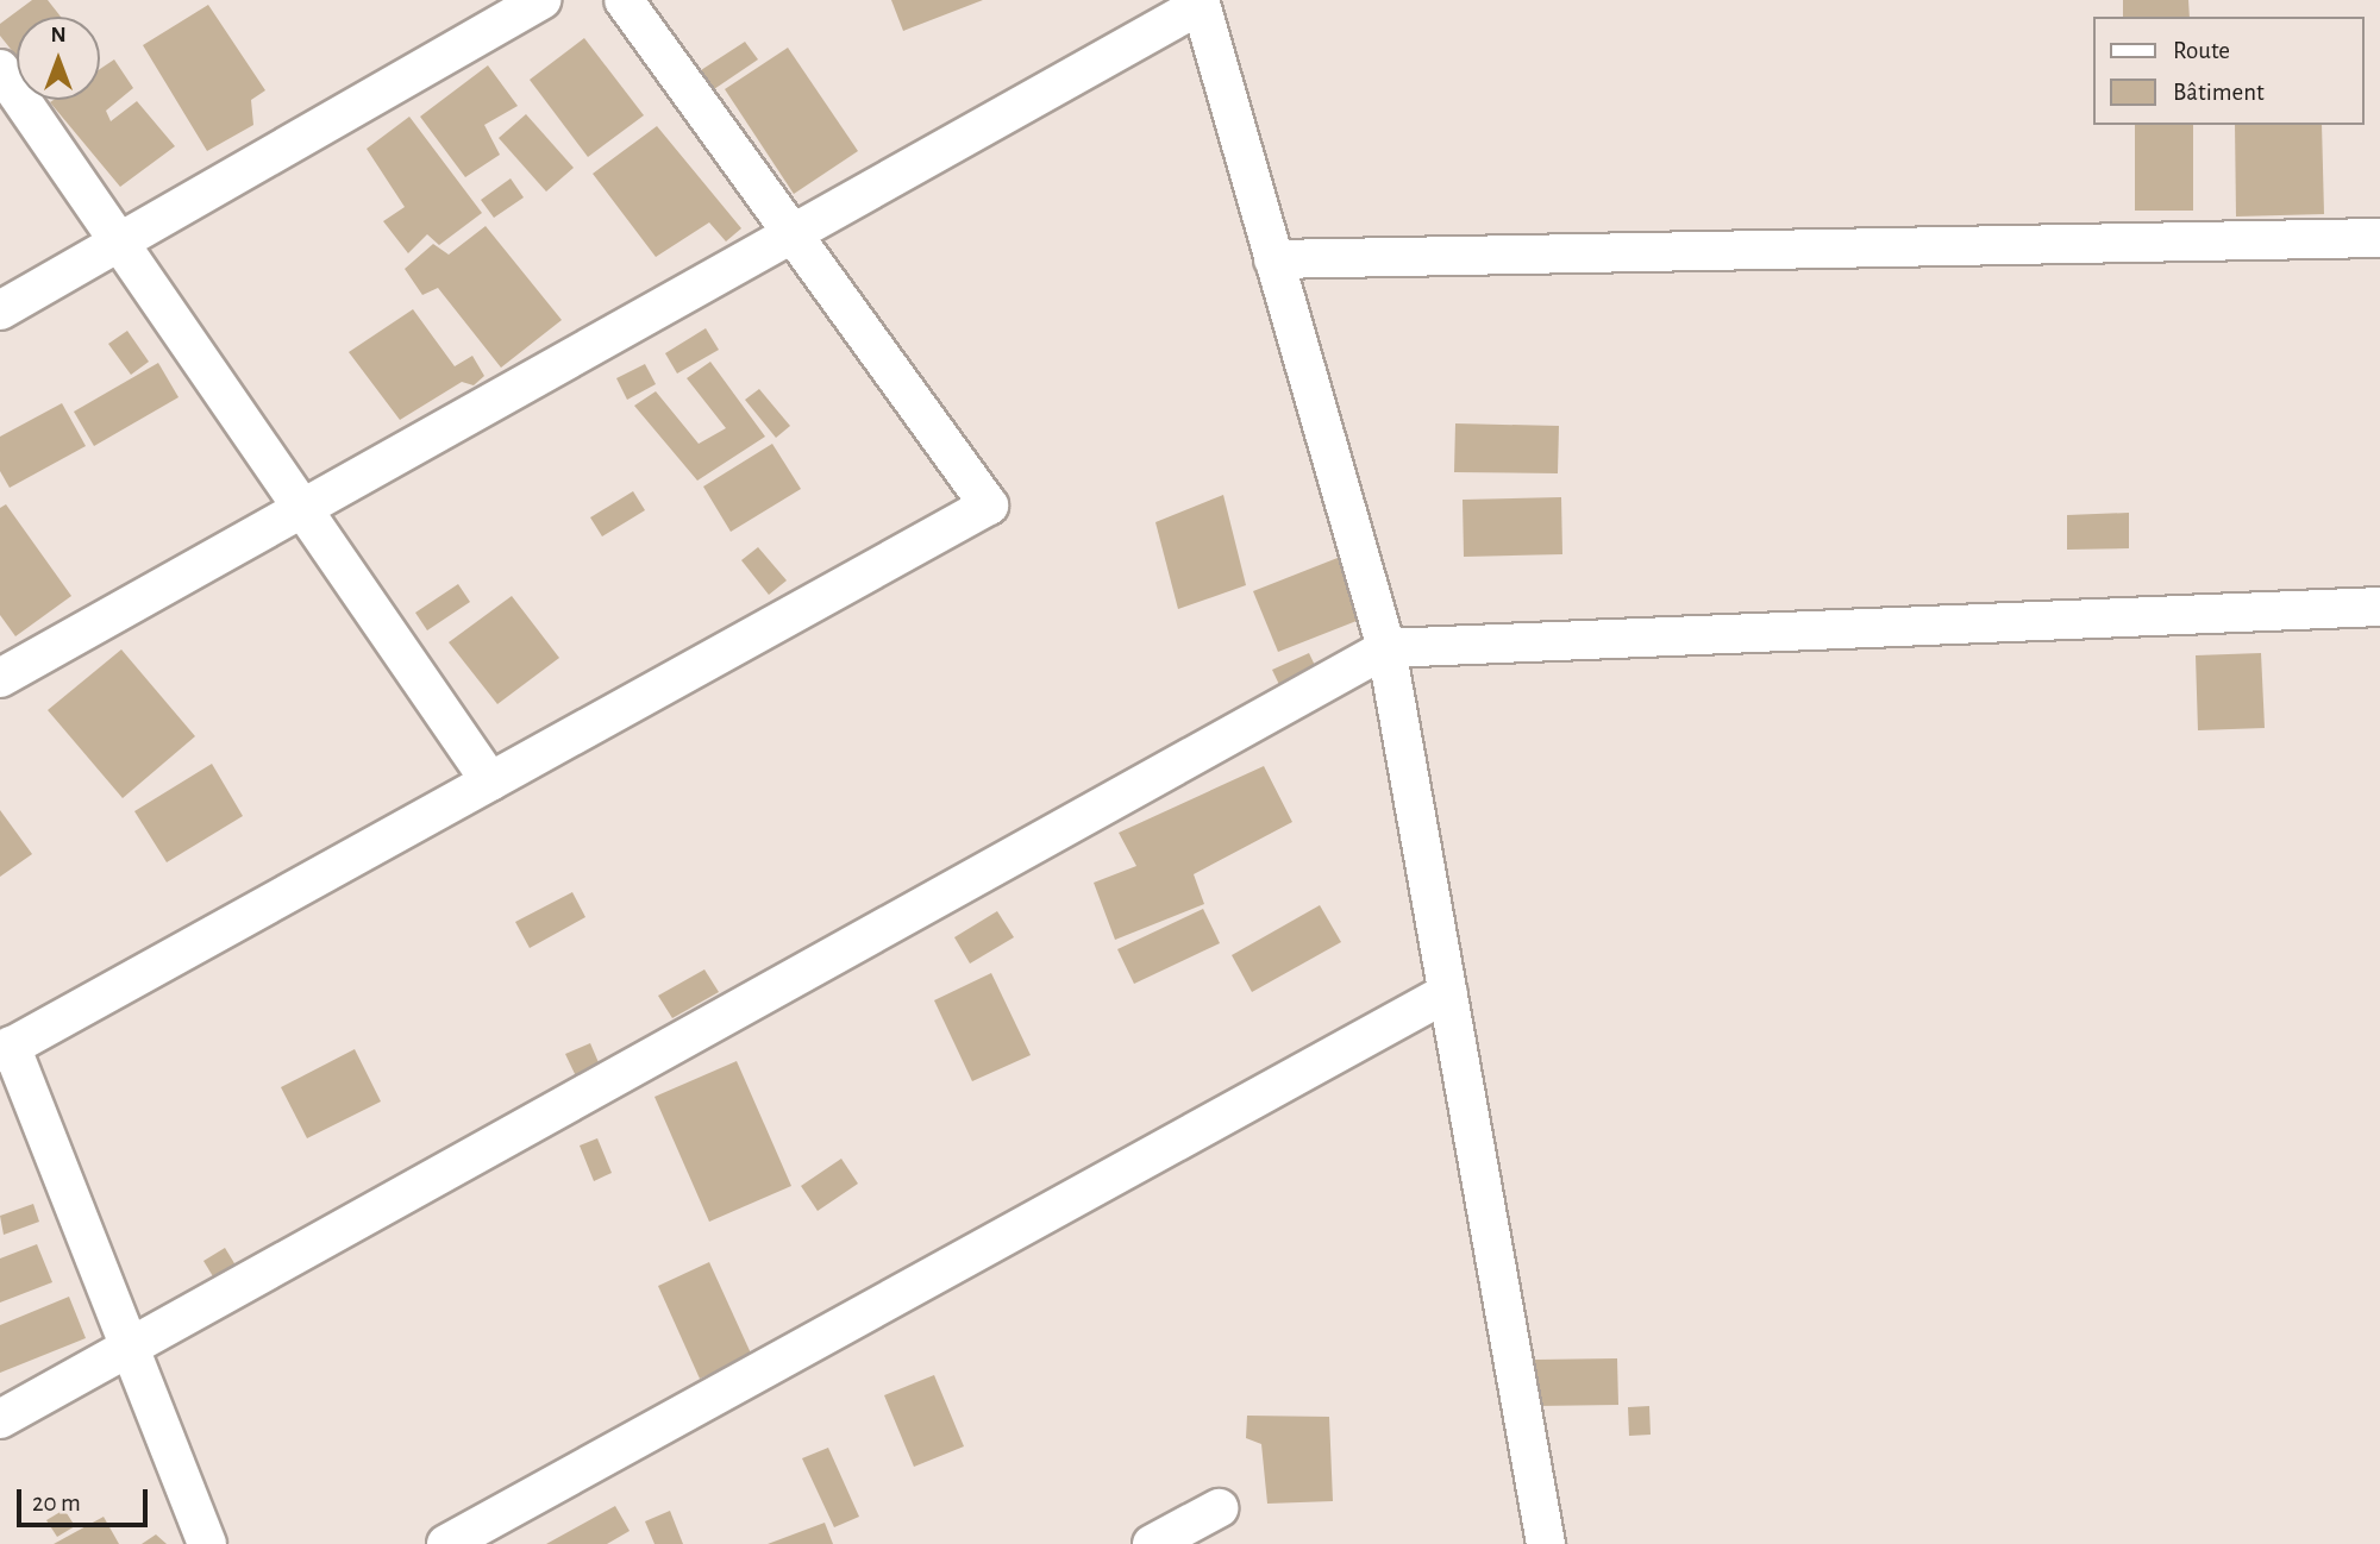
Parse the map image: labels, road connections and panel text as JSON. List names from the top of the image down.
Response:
{
  "legend": ["Route", "Bâtiment"],
  "scale_bar": "20 m",
  "north": "top"
}
